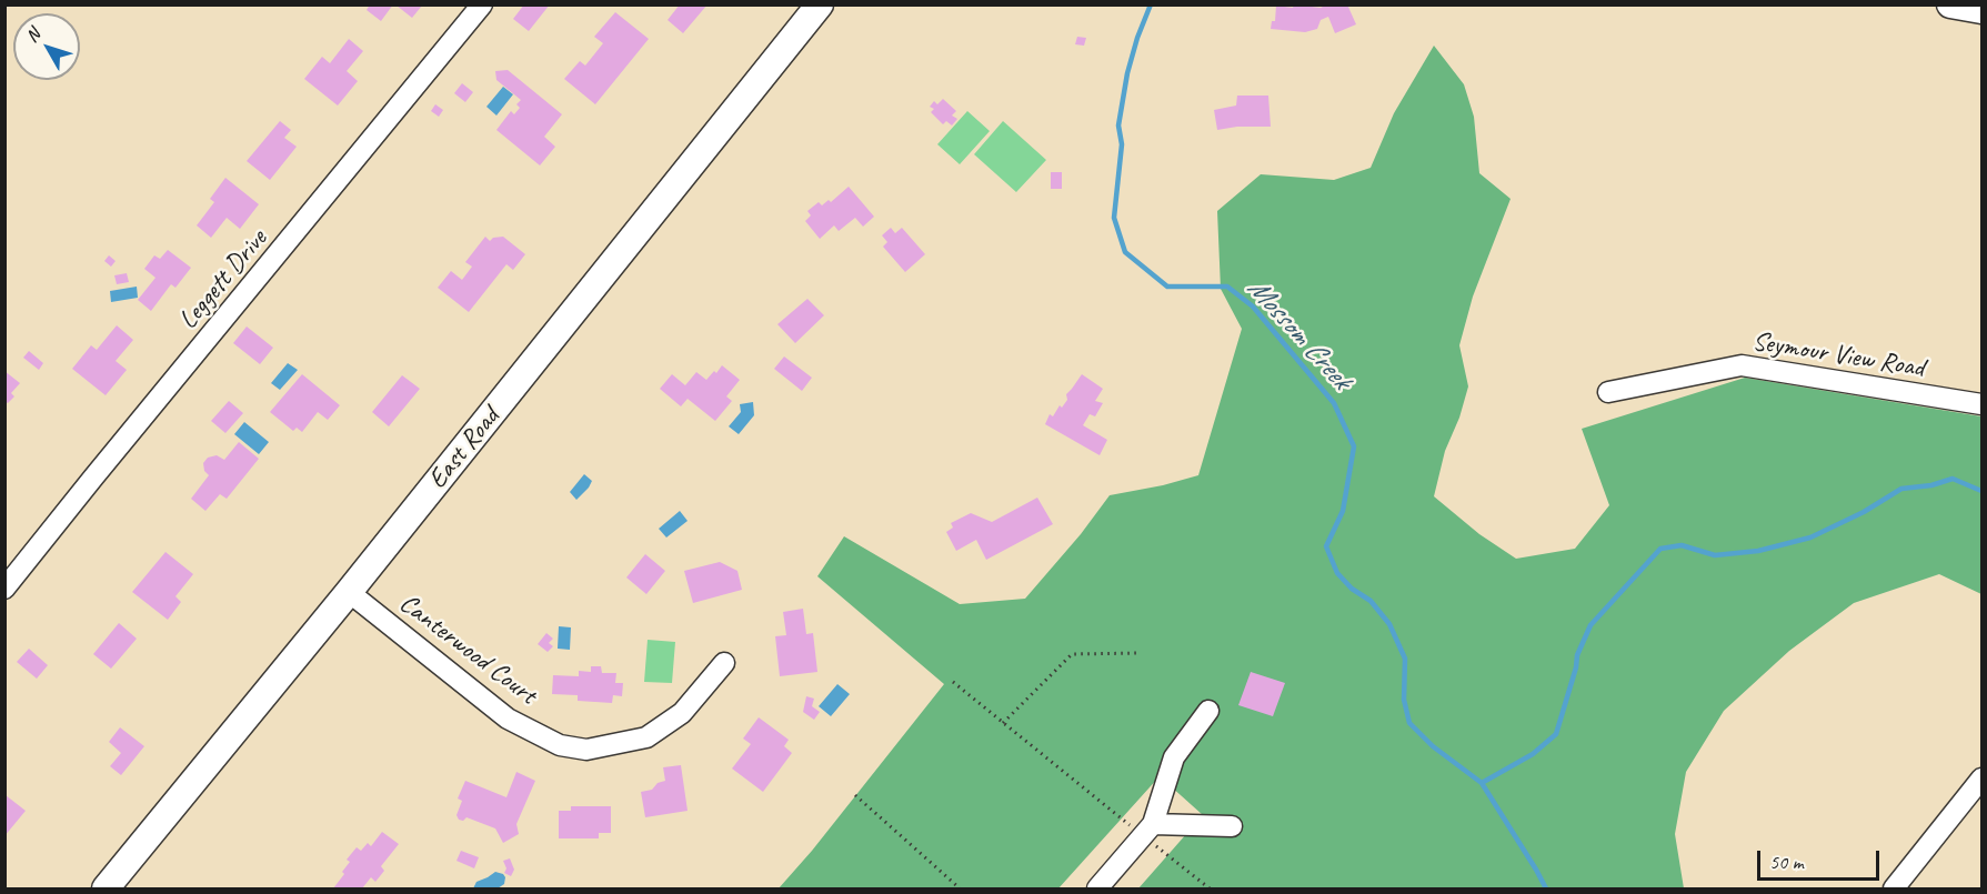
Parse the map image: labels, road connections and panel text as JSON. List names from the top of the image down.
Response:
{
  "streets": {
    "main road": ["East Road"],
    "street": ["Leggett Drive", "Seymour View Road", "Canterwood Court"]
  },
  "crossings": [
    ["East Road", "Canterwood Court"]
  ],
  "water": ["Mossom Creek"],
  "scale_bar": "50 m",
  "north": "top left"
}
